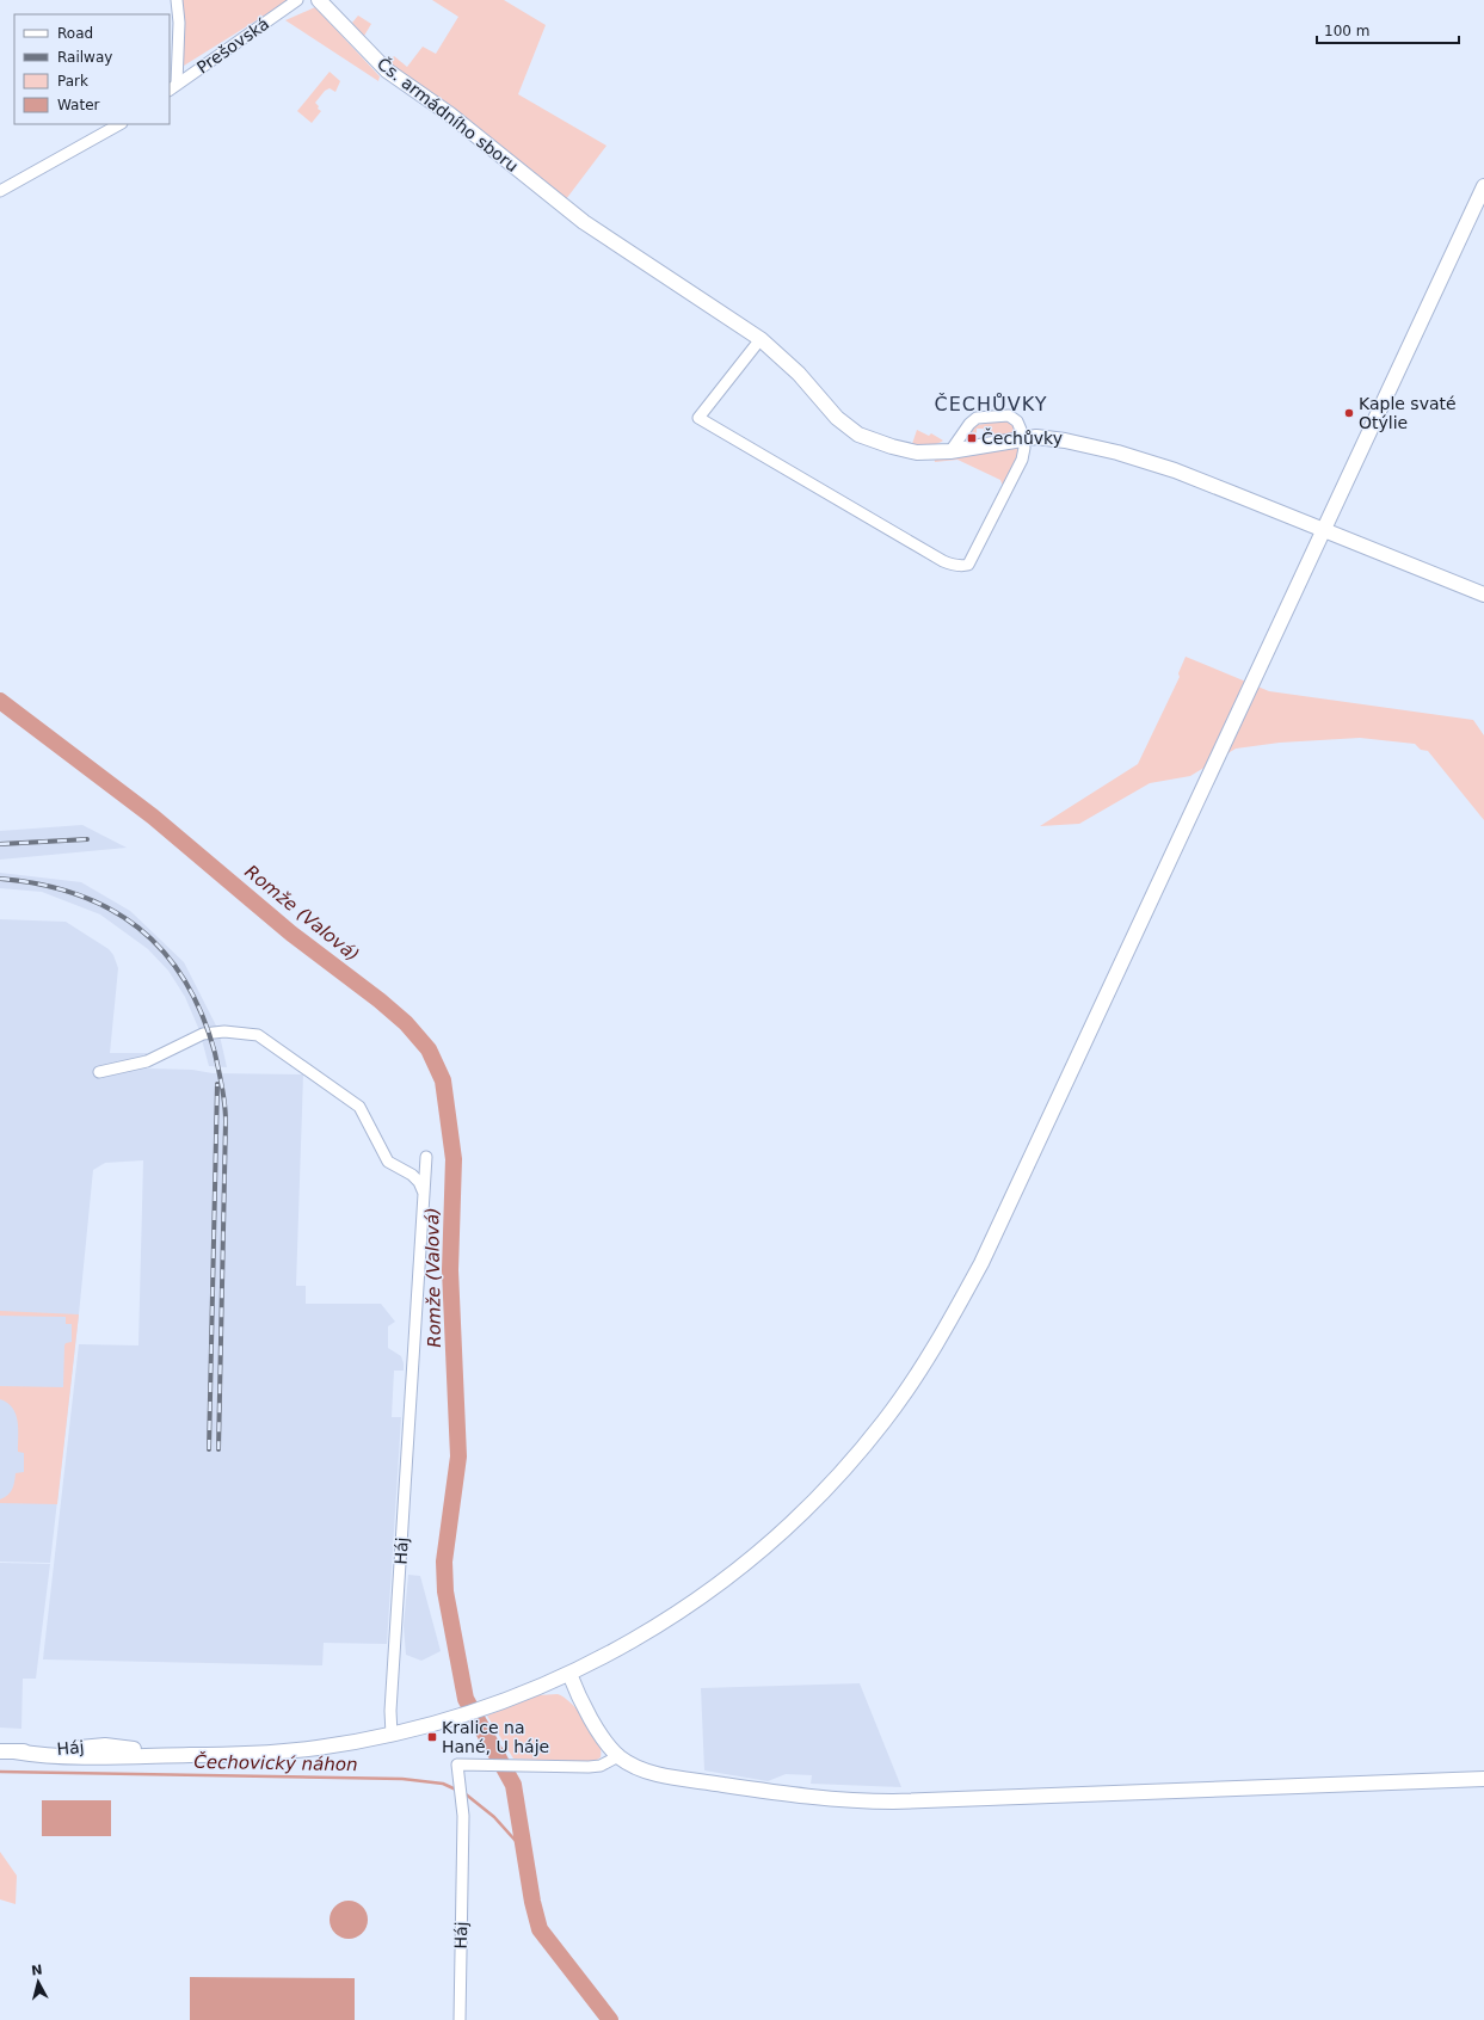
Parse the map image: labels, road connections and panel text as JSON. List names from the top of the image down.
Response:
{
  "streets": {
    "main road": ["Čs. armádního sboru", "Háj"],
    "street": ["Prešovská"]
  },
  "districts": ["ČECHŮVKY"],
  "water": ["Romže (Valová)", "Čechovický náhon"],
  "places": {
    "other": ["Kaple svaté Otýlie"],
    "transit": ["Čechůvky", "Kralice na Hané, U háje"]
  },
  "legend": [
    "Road",
    "Railway",
    "Park",
    "Water"
  ],
  "scale_bar": "100 m",
  "north": "top"
}
